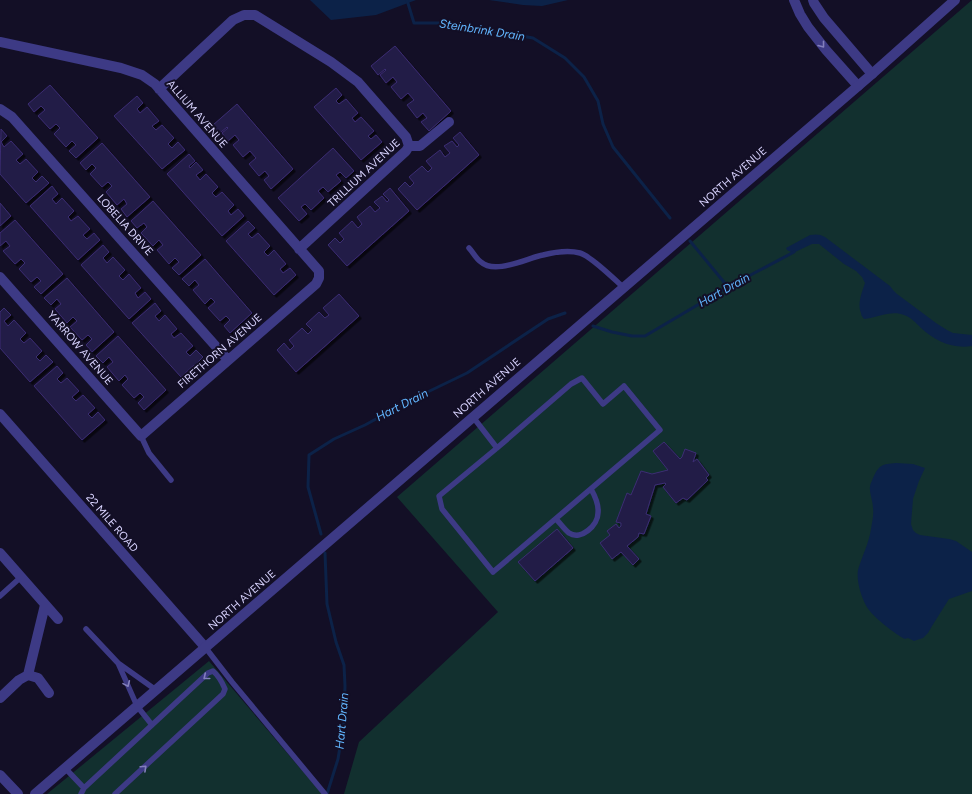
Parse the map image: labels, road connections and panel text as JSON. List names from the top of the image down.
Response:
{
  "streets": {
    "street": [
      "ALLIUM AVENUE",
      "TRILLIUM AVENUE",
      "NORTH AVENUE",
      "LOBELIA DRIVE",
      "YARROW AVENUE",
      "FIRETHORN AVENUE",
      "22 MILE ROAD"
    ]
  },
  "crossings": [
    ["ALLIUM AVENUE", "TRILLIUM AVENUE"],
    ["ALLIUM AVENUE", "FIRETHORN AVENUE"],
    ["NORTH AVENUE", "22 MILE ROAD"],
    ["LOBELIA DRIVE", "FIRETHORN AVENUE"],
    ["YARROW AVENUE", "FIRETHORN AVENUE"]
  ],
  "water": ["Steinbrink Drain", "Hart Drain"]
}
